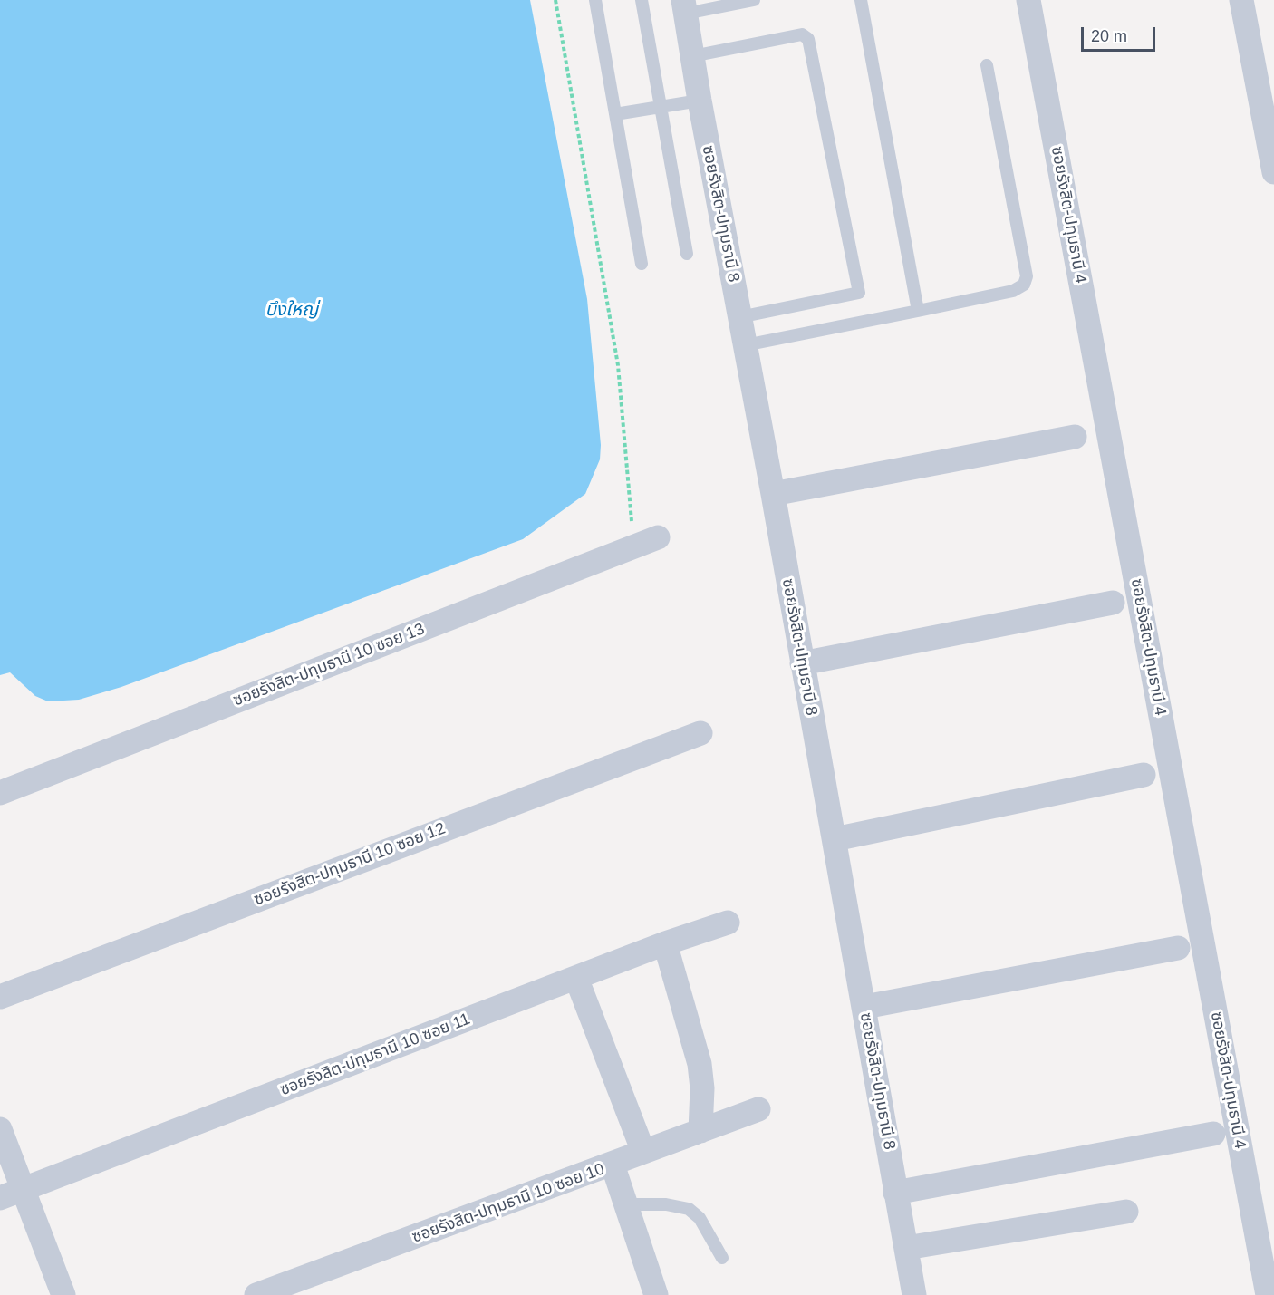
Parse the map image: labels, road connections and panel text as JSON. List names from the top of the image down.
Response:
{
  "streets": {
    "street": [
      "ซอยรังสิต-ปทุมธานี 8",
      "ซอยรังสิต-ปทุมธานี 4",
      "ซอยรังสิต-ปทุมธานี 10 ซอย 13",
      "ซอยรังสิต-ปทุมธานี 10 ซอย 12",
      "ซอยรังสิต-ปทุมธานี 10 ซอย 11",
      "ซอยรังสิต-ปทุมธานี 10 ซอย 10"
    ]
  },
  "water": ["บึงใหญ่"],
  "scale_bar": "20 m"
}
